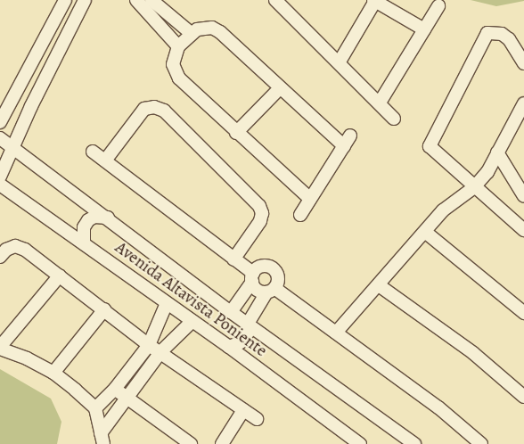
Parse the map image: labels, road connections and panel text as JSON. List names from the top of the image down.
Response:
{
  "streets": {
    "street": ["Avenida Altavista Poniente"]
  }
}
